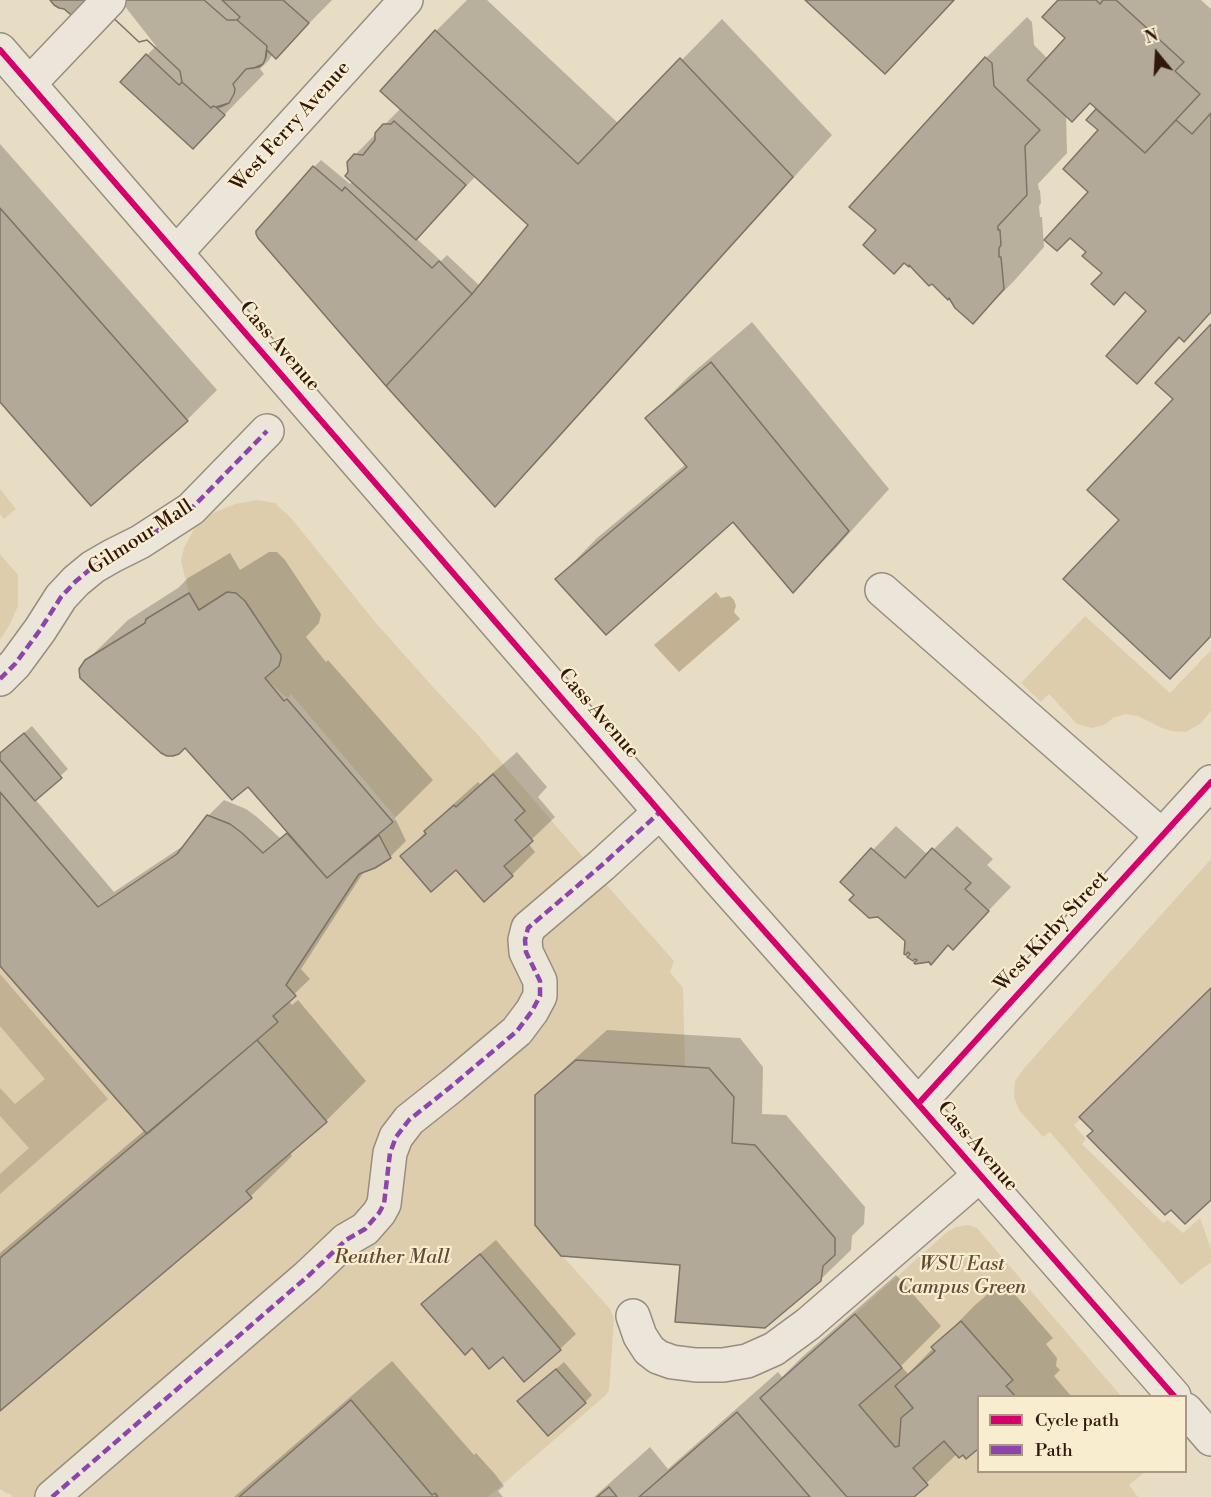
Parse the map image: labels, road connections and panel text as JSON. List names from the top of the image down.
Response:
{
  "streets": {
    "street": [
      "West Ferry Avenue",
      "Cass Avenue",
      "Gilmour Mall",
      "West Kirby Street"
    ]
  },
  "crossings": [
    ["West Ferry Avenue", "Cass Avenue"],
    ["Cass Avenue", "West Kirby Street"]
  ],
  "parks": ["Reuther Mall", "WSU East Campus Green"],
  "legend": ["Cycle path", "Path"],
  "north": "top"
}
